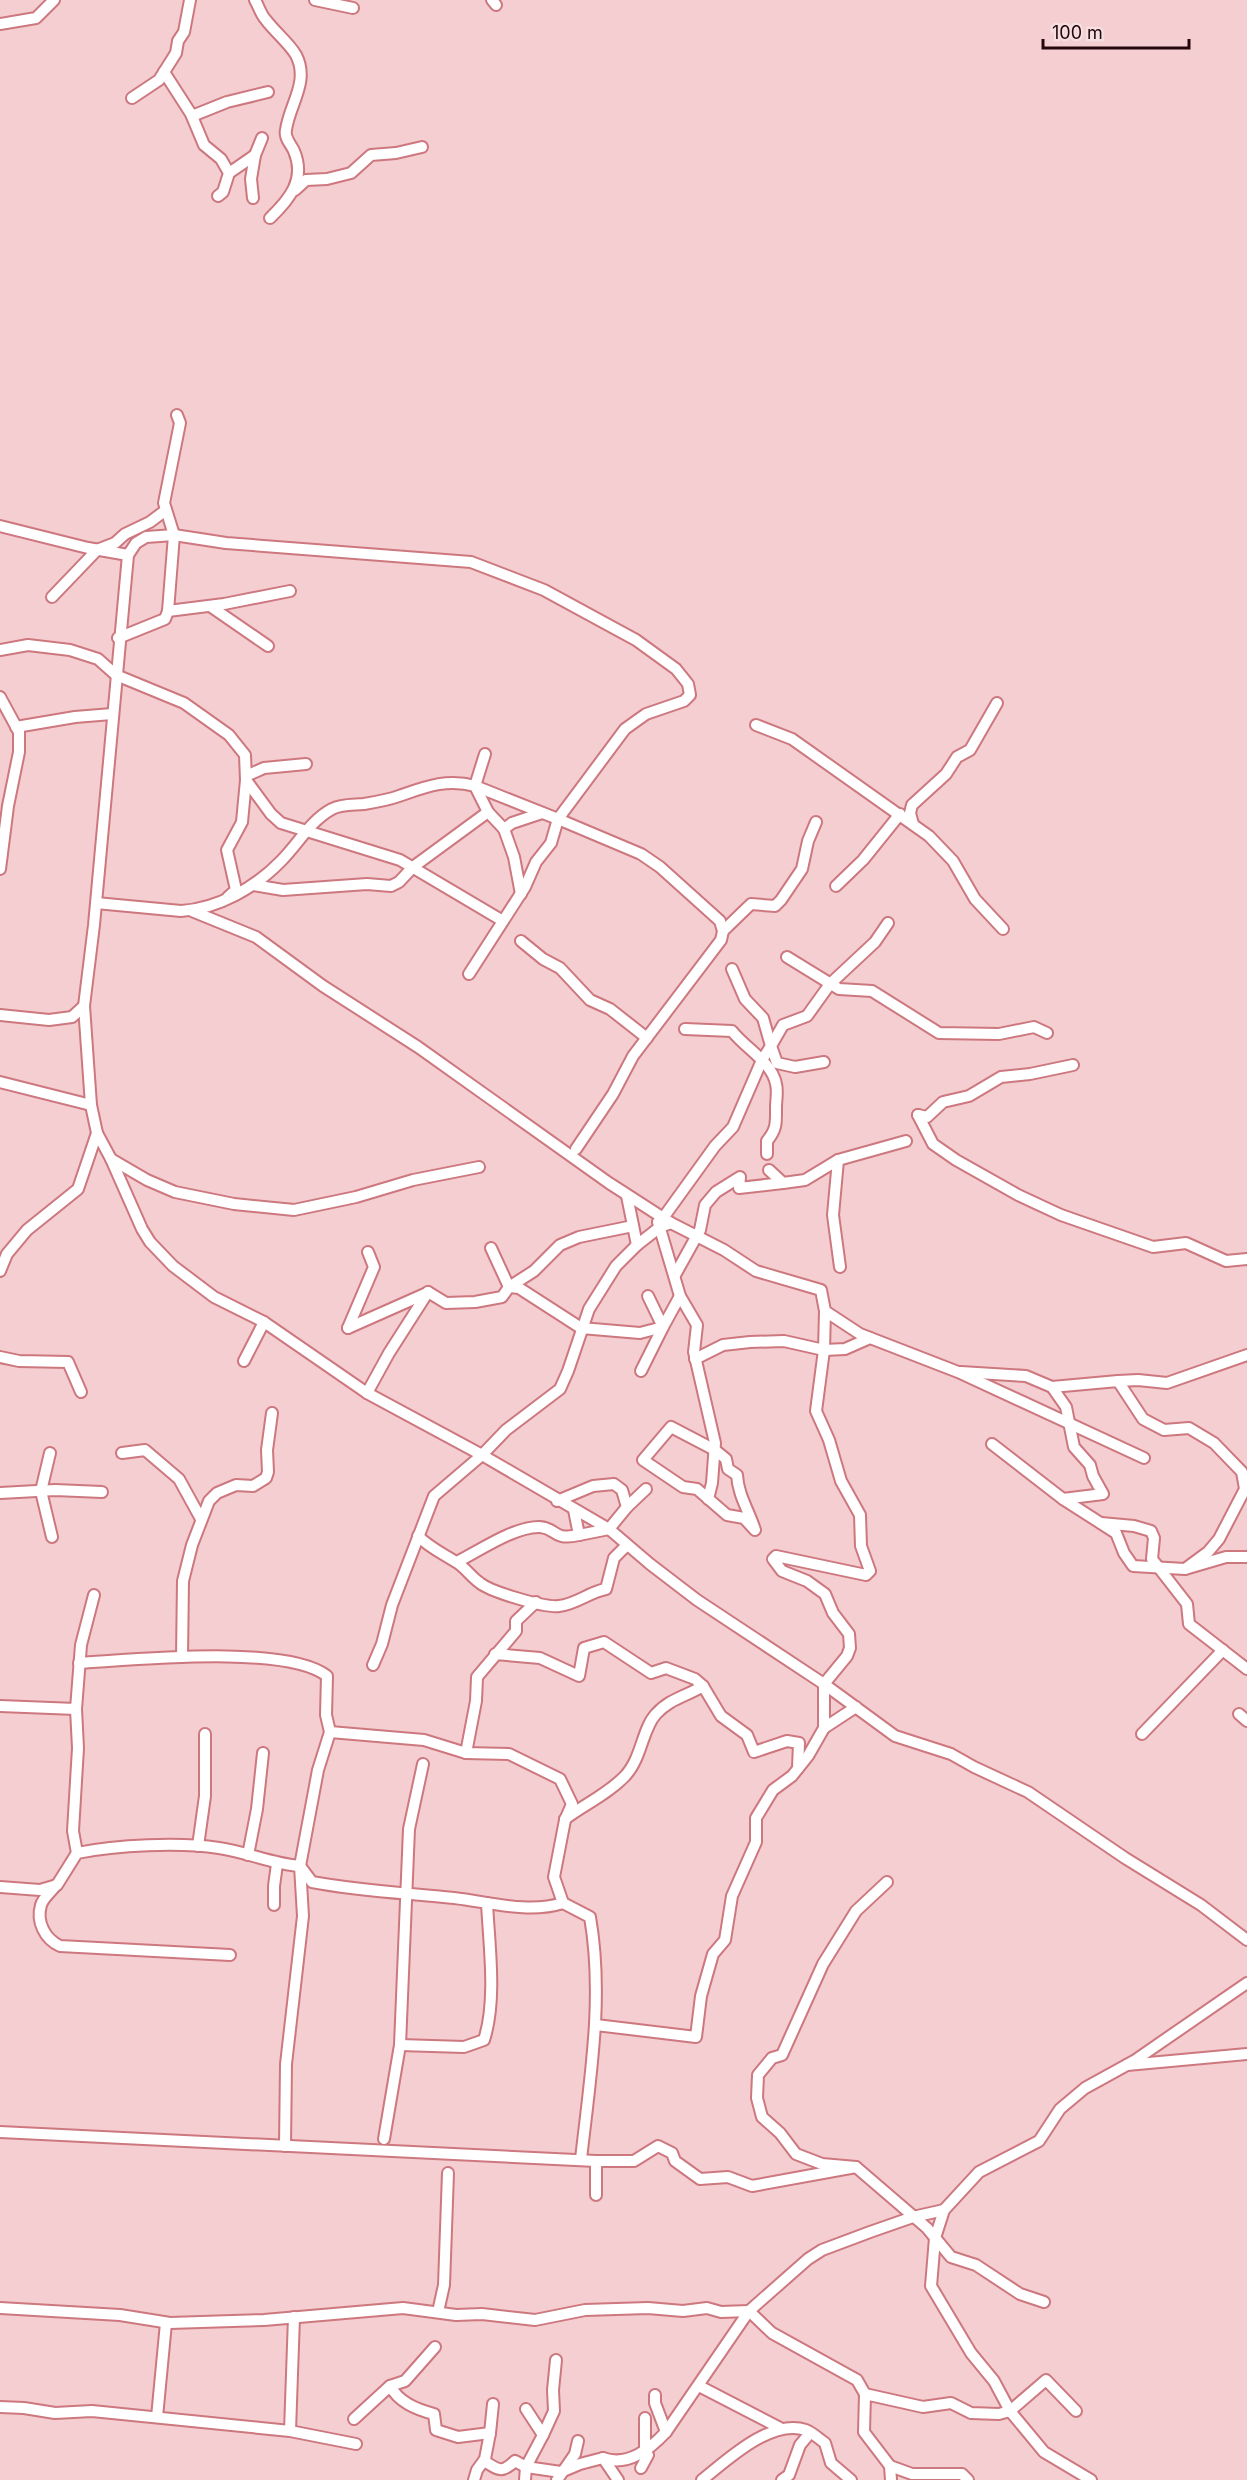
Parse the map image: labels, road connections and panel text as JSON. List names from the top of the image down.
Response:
{
  "scale_bar": "100 m"
}
